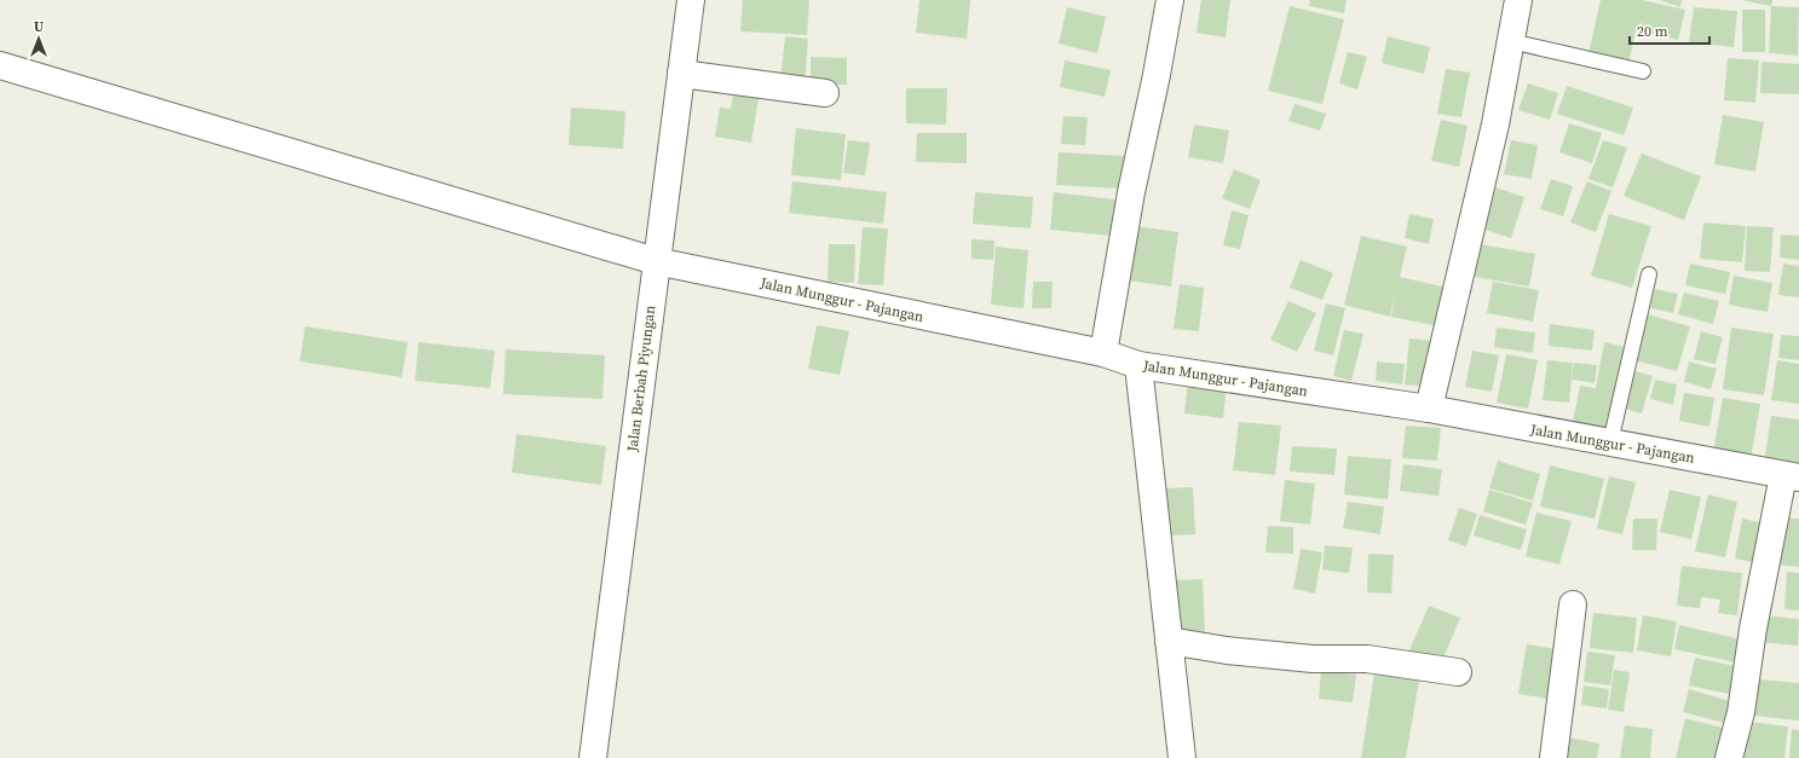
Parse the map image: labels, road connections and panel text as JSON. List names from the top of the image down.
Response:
{
  "streets": {
    "street": ["Jalan Munggur - Pajangan", "Jalan Berbah Piyungan"]
  },
  "crossings": [
    ["Jalan Munggur - Pajangan", "Jalan Berbah Piyungan"]
  ],
  "scale_bar": "20 m",
  "north": "top"
}
